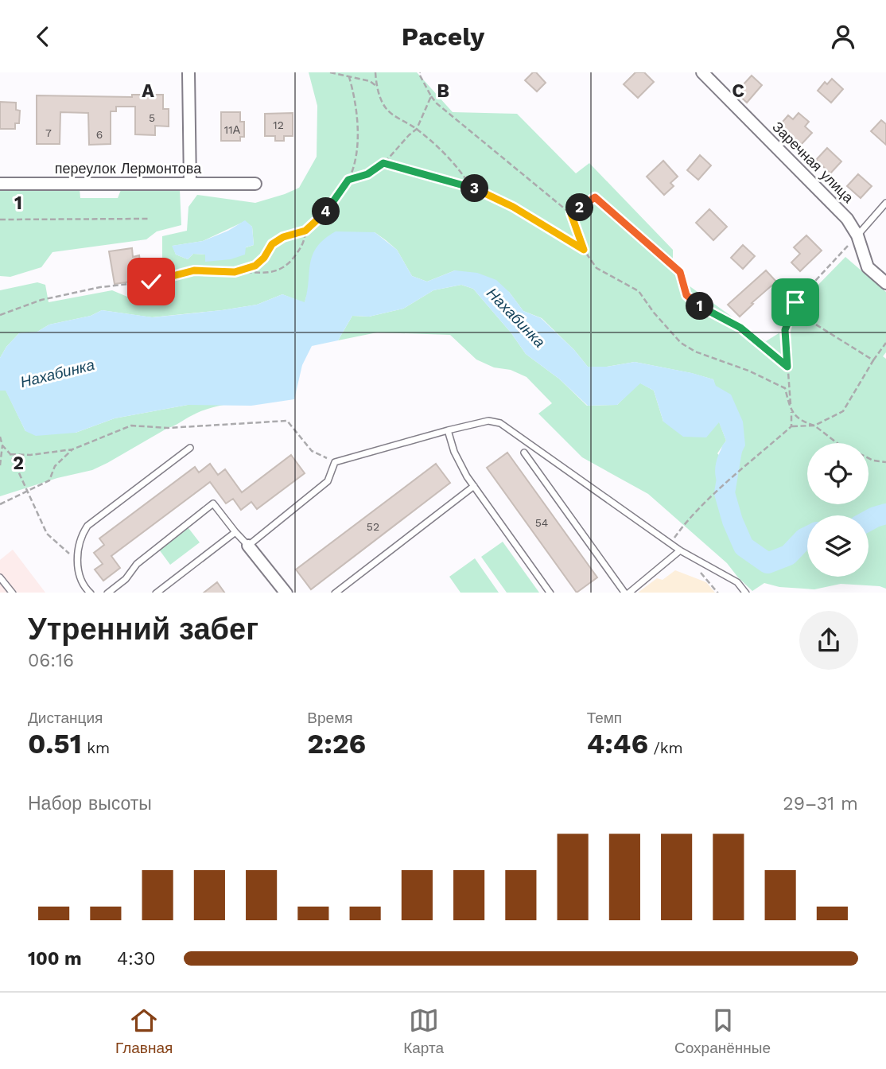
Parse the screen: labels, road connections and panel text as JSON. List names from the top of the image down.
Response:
{
  "streets": {
    "street": ["Заречная улица", "переулок Лермонтова"]
  },
  "water": ["Нахабинка"],
  "house_numbers": [
    "5",
    "12",
    "11А",
    "7",
    "6",
    "54",
    "52"
  ],
  "page": {
    "header": "Pacely",
    "pins": [
      "3",
      "2",
      "4",
      "1"
    ],
    "heading": ["Утренний забег", "06:16"],
    "stats": [
      ["Дистанция", "0.51 km"],
      ["Время", "2:26"],
      ["Темп", "4:46 /km"]
    ],
    "chart": ["Набор высоты", "29–31 m"],
    "list": [
      {
        "name": "100 m",
        "note": "4:30"
      }
    ],
    "tabs": ["Главная", "Карта", "Сохранённые"]
  },
  "grid": {
    "columns": ["A", "B", "C"],
    "rows": ["1", "2"]
  }
}
